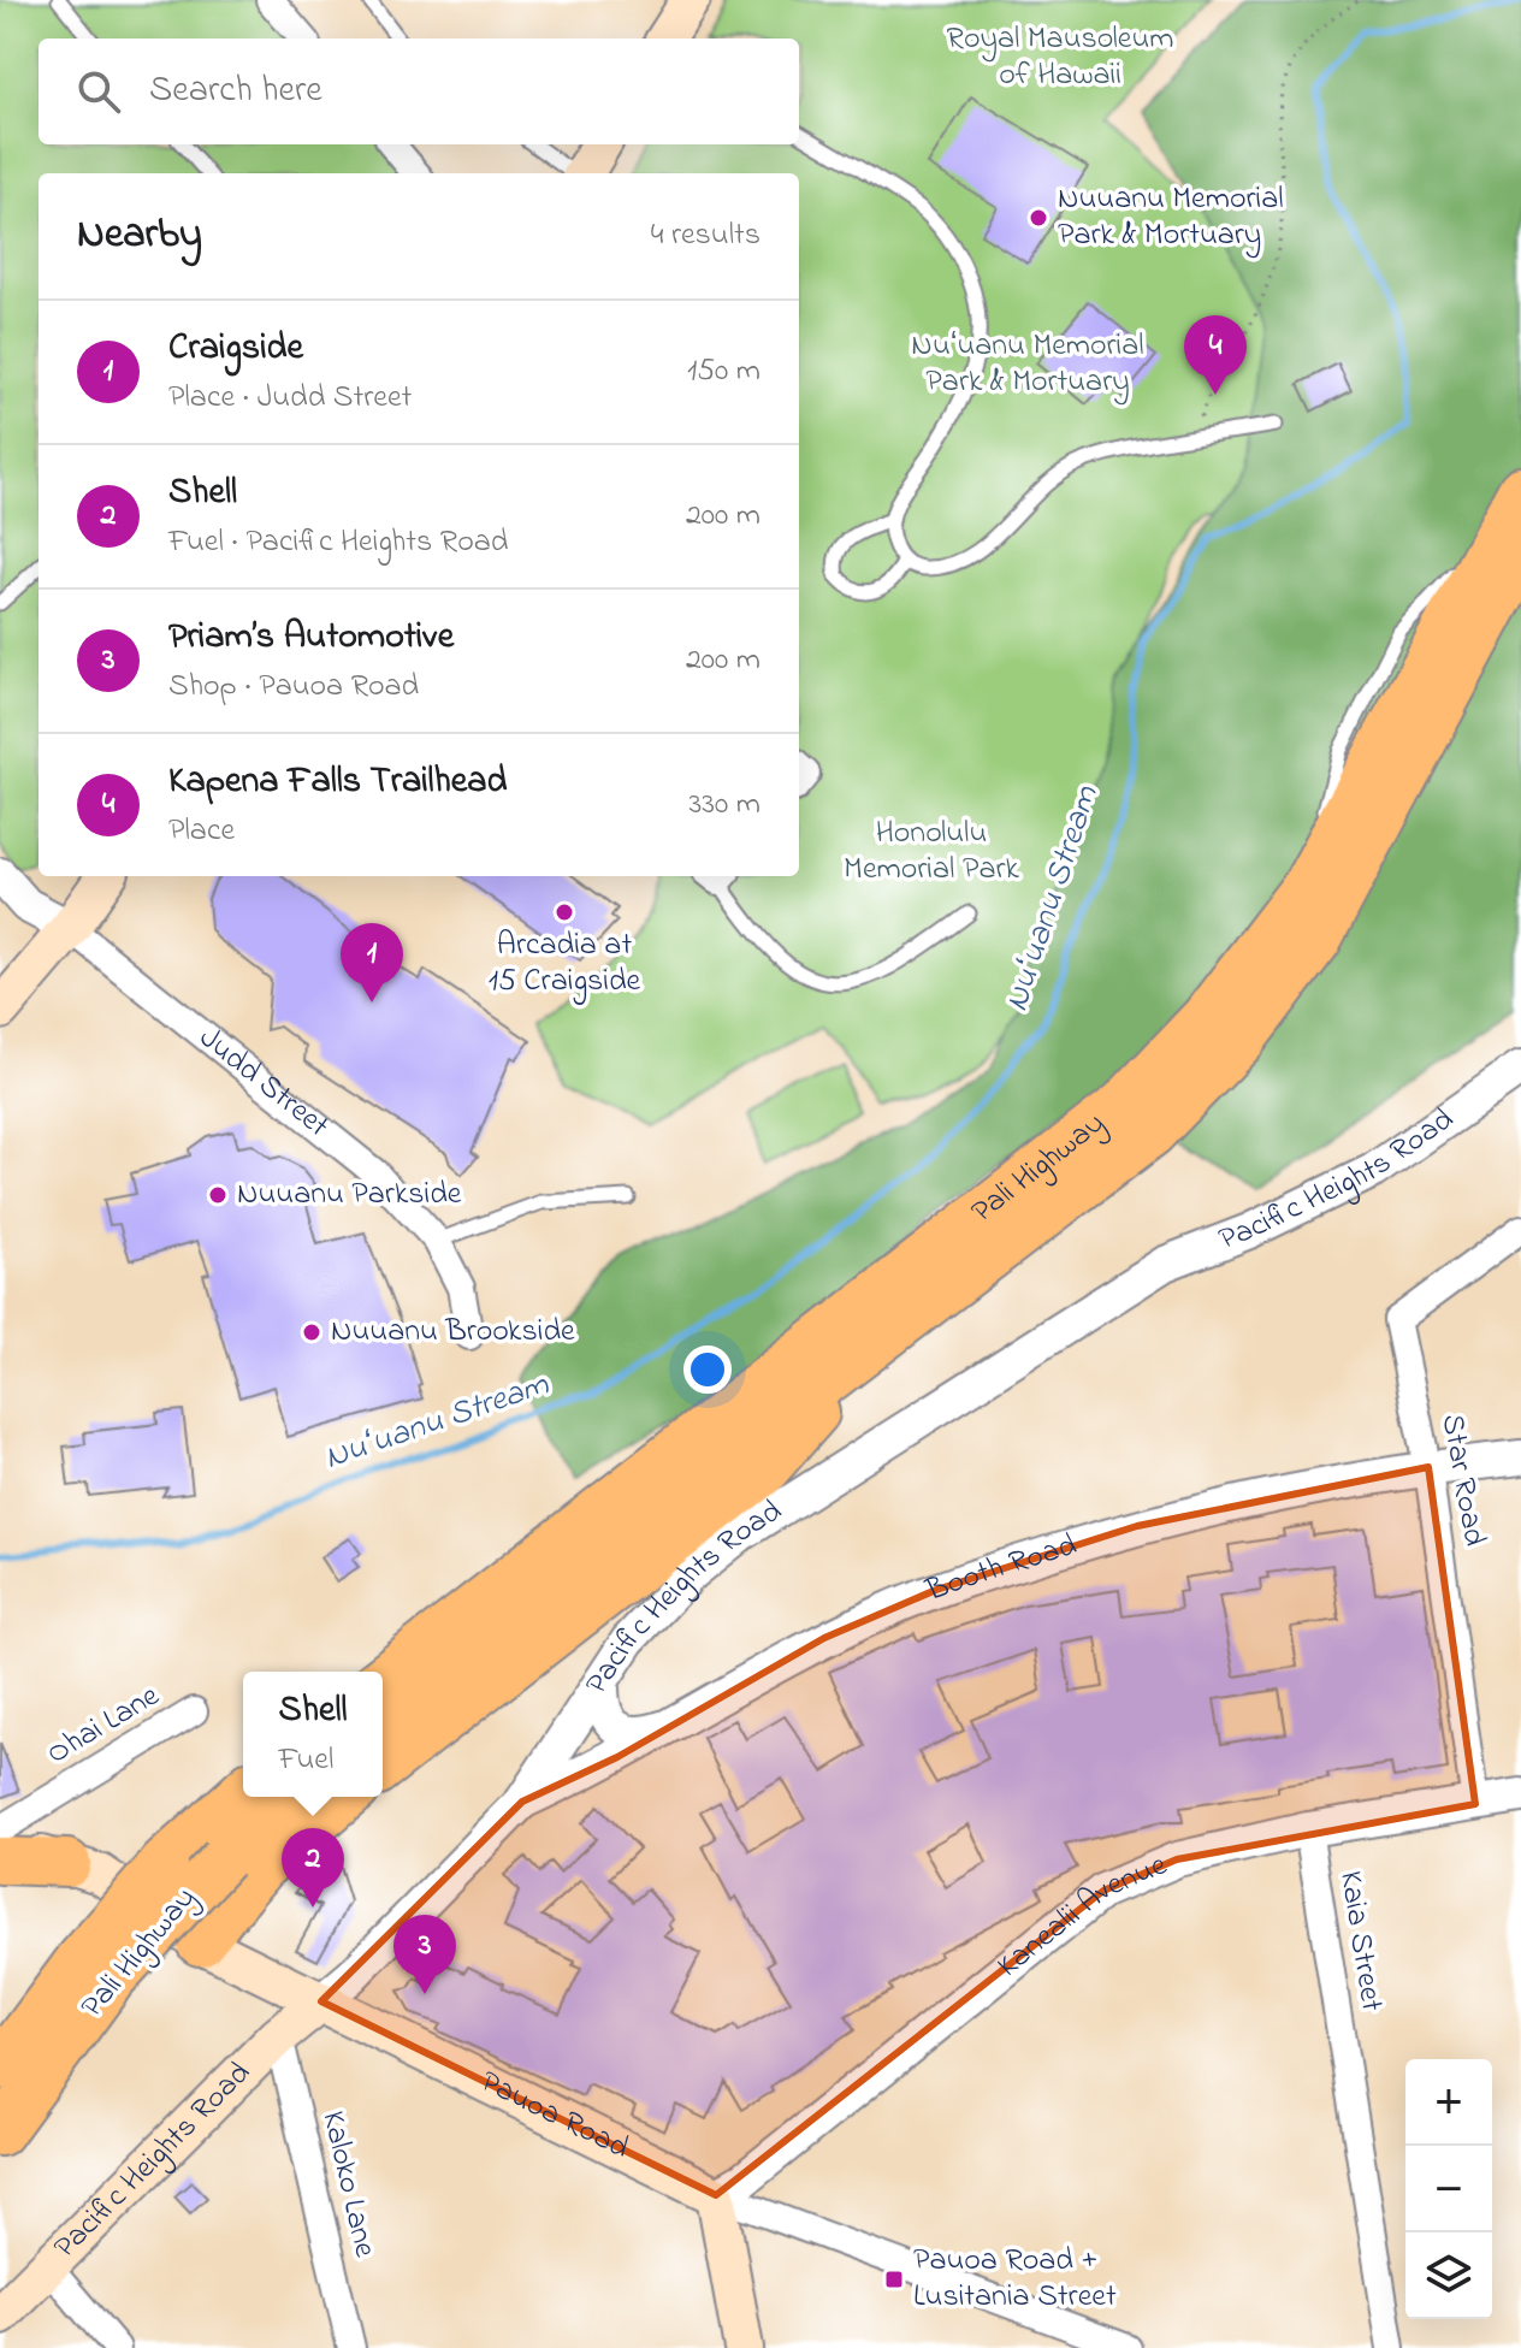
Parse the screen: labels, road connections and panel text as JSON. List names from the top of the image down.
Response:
{
  "streets": {
    "highway": ["Pali Highway"],
    "main road": ["Pacific Heights Road", "Pauoa Road"],
    "street": [
      "Judd Street",
      "Star Road",
      "Booth Road",
      "Ohai Lane",
      "Kanealii Avenue",
      "Kaia Street",
      "Kaloko Lane"
    ]
  },
  "crossings": [
    ["Pacific Heights Road", "Booth Road"],
    ["Pacific Heights Road", "Pauoa Road"],
    ["Pacific Heights Road", "Kaloko Lane"],
    ["Star Road", "Booth Road"],
    ["Star Road", "Kanealii Avenue"],
    ["Kanealii Avenue", "Kaia Street"],
    ["Kanealii Avenue", "Pauoa Road"]
  ],
  "water": ["Nuʻuanu Stream"],
  "parks": ["Royal Mausoleum of Hawaii", "Nuʻuanu Memorial Park & Mortuary", "Honolulu Memorial Park"],
  "places": {
    "other": [
      "Nuuanu Memorial Park & Mortuary",
      "Arcadia at 15 Craigside",
      "Nuuanu Parkside",
      "Nuuanu Brookside"
    ],
    "transit": ["Pauoa Road + Lusitania Street"]
  },
  "page": {
    "search": "Search here",
    "heading": ["Nearby", "4 results"],
    "list": [
      {
        "mark": "1",
        "name": "Craigside",
        "note": "Place · Judd Street",
        "value": "150 m"
      },
      {
        "mark": "2",
        "name": "Shell",
        "note": "Fuel · Pacific Heights Road",
        "value": "200 m"
      },
      {
        "mark": "3",
        "name": "Priam’s Automotive",
        "note": "Shop · Pauoa Road",
        "value": "200 m"
      },
      {
        "mark": "4",
        "name": "Kapena Falls Trailhead",
        "note": "Place",
        "value": "330 m"
      }
    ],
    "pins": [
      "4",
      "1",
      "2",
      "3"
    ],
    "popup": ["Shell", "Fuel"],
    "map_buttons": ["+", "−"]
  }
}
